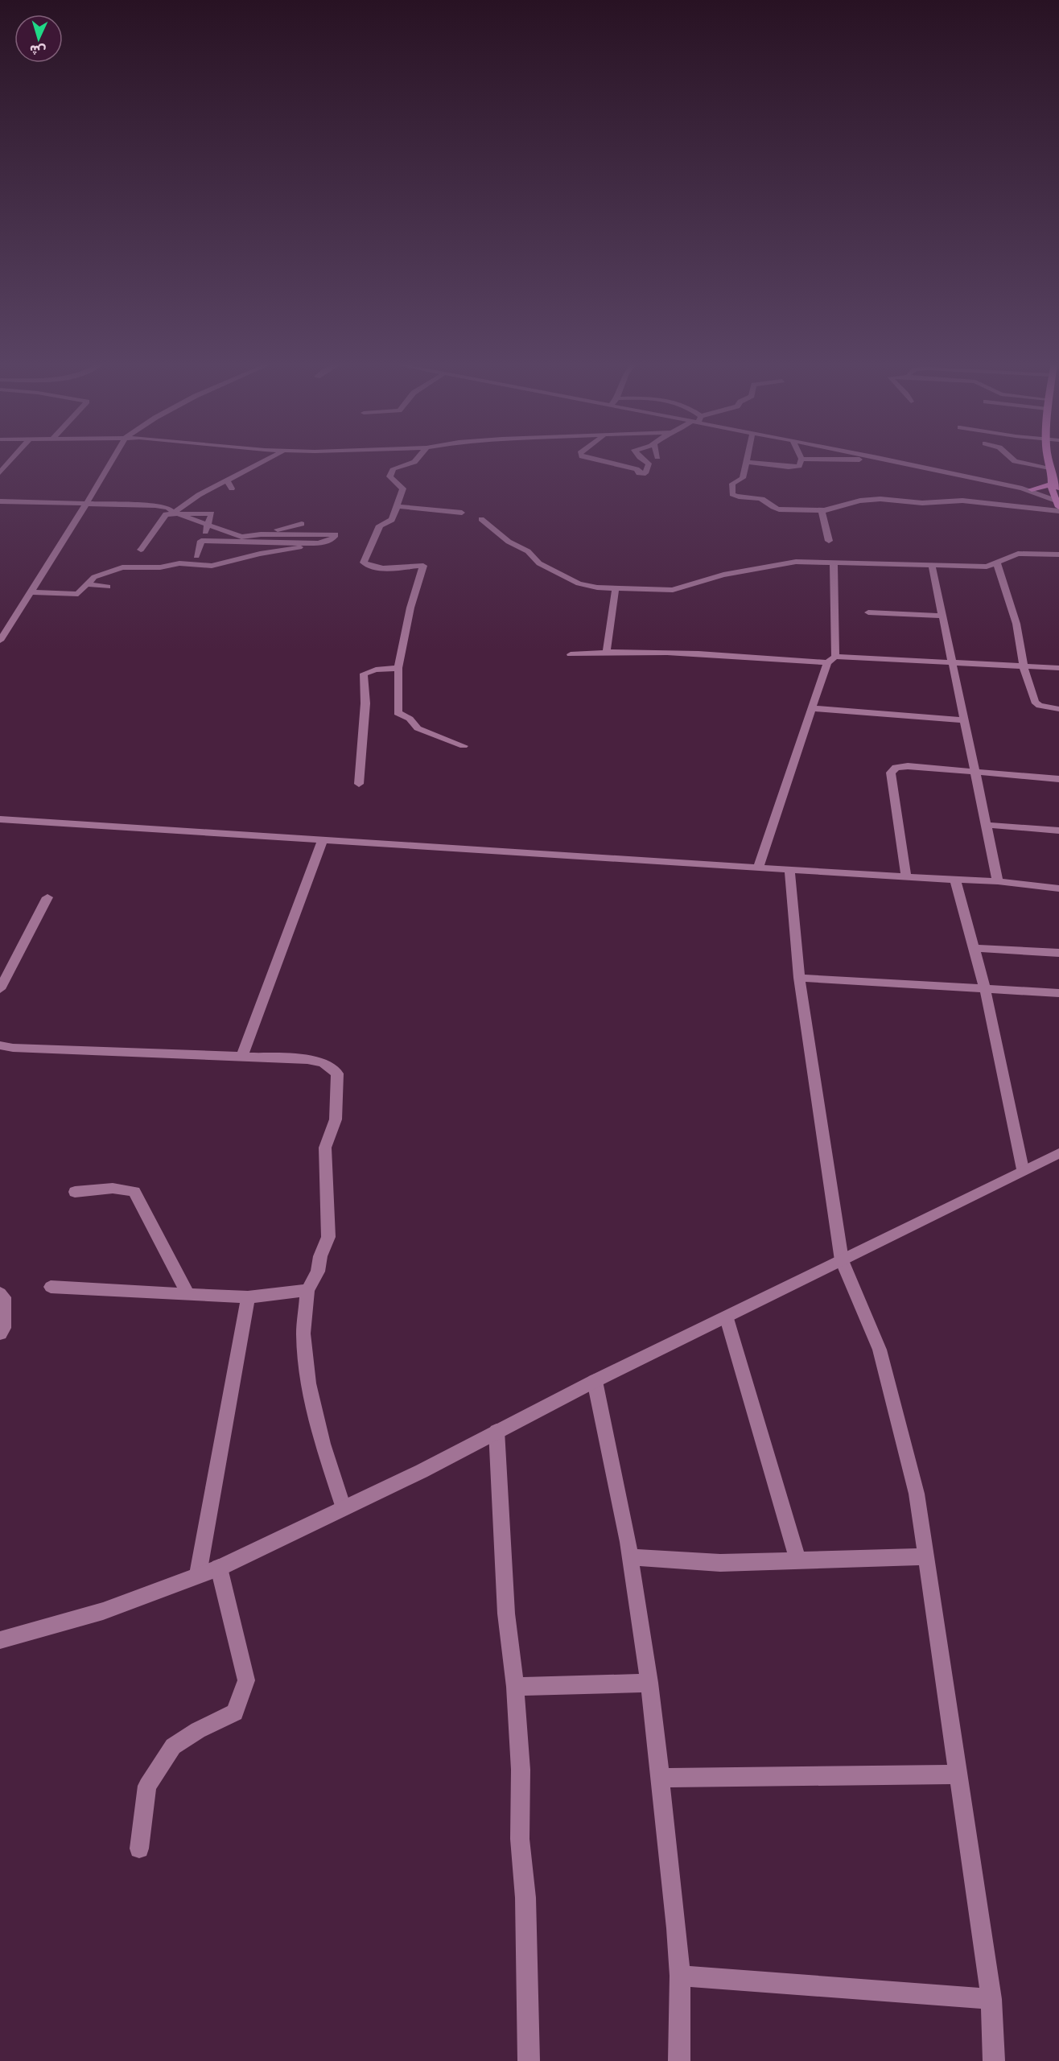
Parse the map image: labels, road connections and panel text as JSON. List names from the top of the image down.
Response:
{
  "north": "bottom"
}
